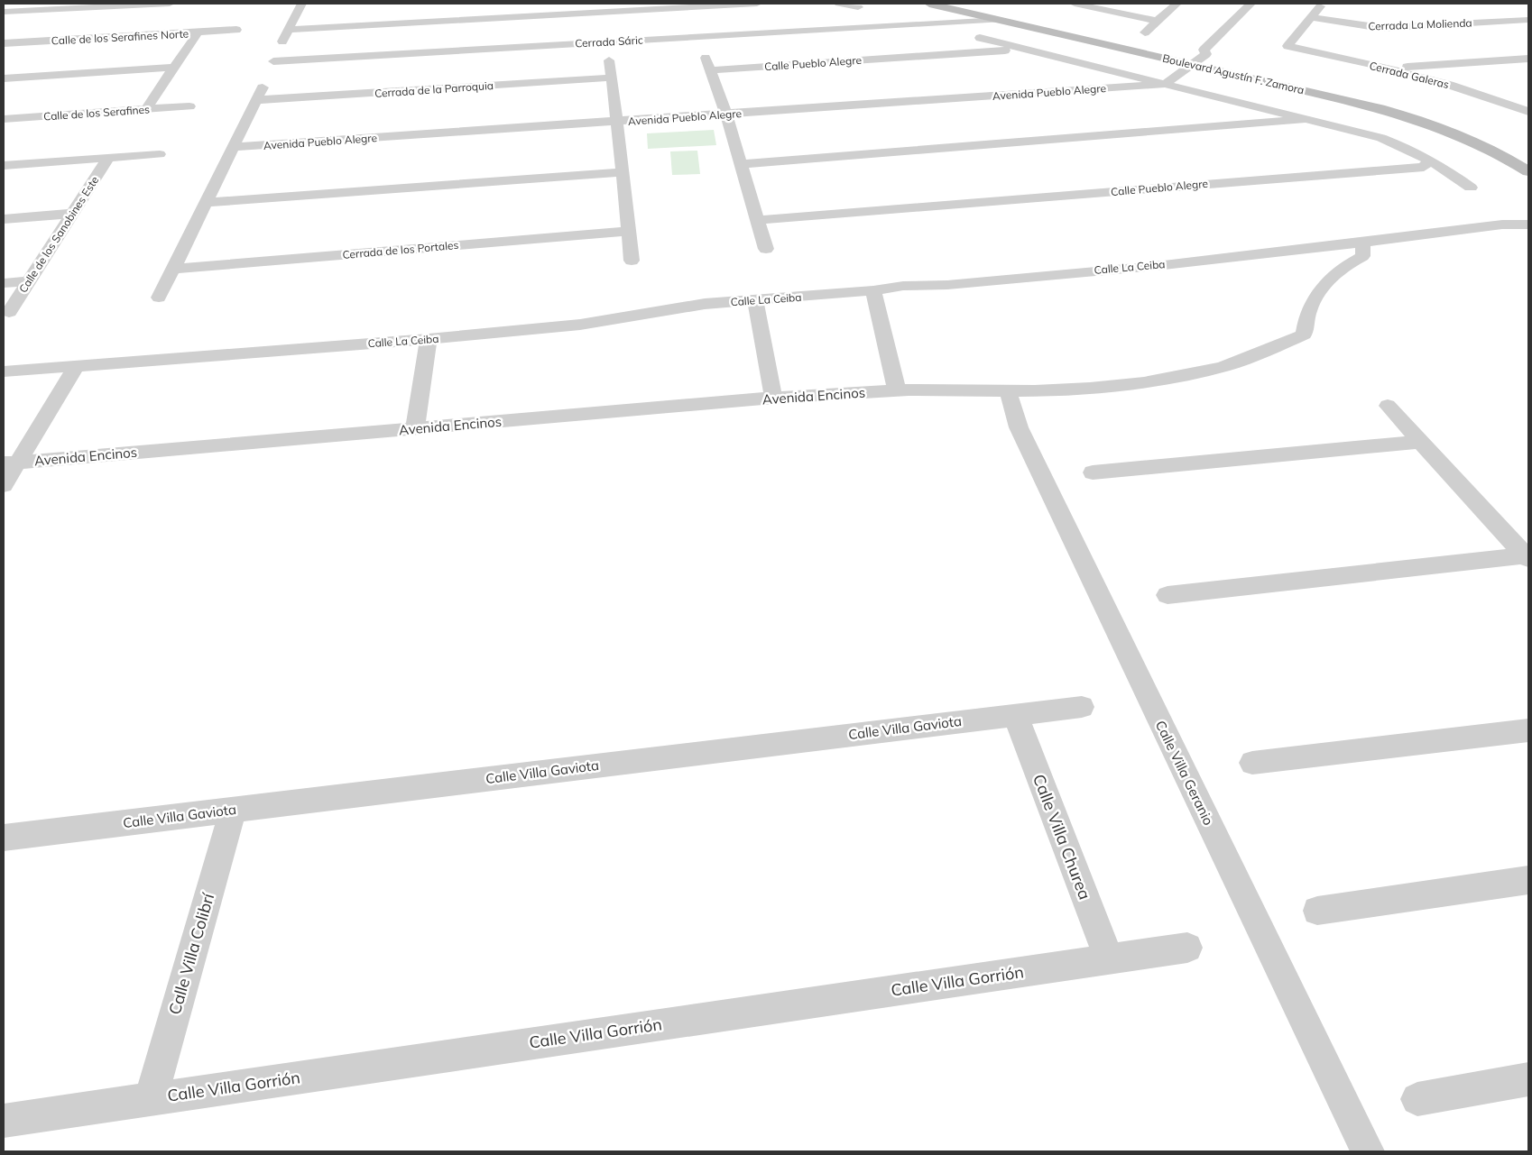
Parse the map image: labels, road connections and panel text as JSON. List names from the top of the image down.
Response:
{
  "streets": {
    "street": [
      "Cerrada La Molienda",
      "Calle de los Serafines Norte",
      "Cerrada Sáric",
      "Calle Pueblo Alegre",
      "Boulevard Agustín F. Zamora",
      "Cerrada Galeras",
      "Cerrada de la Parroquia",
      "Avenida Pueblo Alegre",
      "Calle de los Serafines",
      "Calle de los Sanobines Este",
      "Cerrada de los Portales",
      "Calle La Ceiba",
      "Avenida Encinos",
      "Calle Villa Gaviota",
      "Calle Villa Geranio",
      "Calle Villa Churea",
      "Calle Villa Colibrí",
      "Calle Villa Gorrión"
    ]
  },
  "crossings": [
    ["Cerrada La Molienda", "Cerrada Galeras"],
    ["Cerrada Sáric", "Boulevard Agustín F. Zamora"],
    ["Calle Pueblo Alegre", "Avenida Pueblo Alegre"],
    ["Boulevard Agustín F. Zamora", "Avenida Pueblo Alegre"],
    ["Cerrada de la Parroquia", "Avenida Pueblo Alegre"],
    ["Calle La Ceiba", "Avenida Encinos"],
    ["Avenida Encinos", "Calle Villa Geranio"],
    ["Calle Villa Gaviota", "Calle Villa Churea"],
    ["Calle Villa Gaviota", "Calle Villa Colibrí"],
    ["Calle Villa Churea", "Calle Villa Gorrión"],
    ["Calle Villa Colibrí", "Calle Villa Gorrión"]
  ]
}
